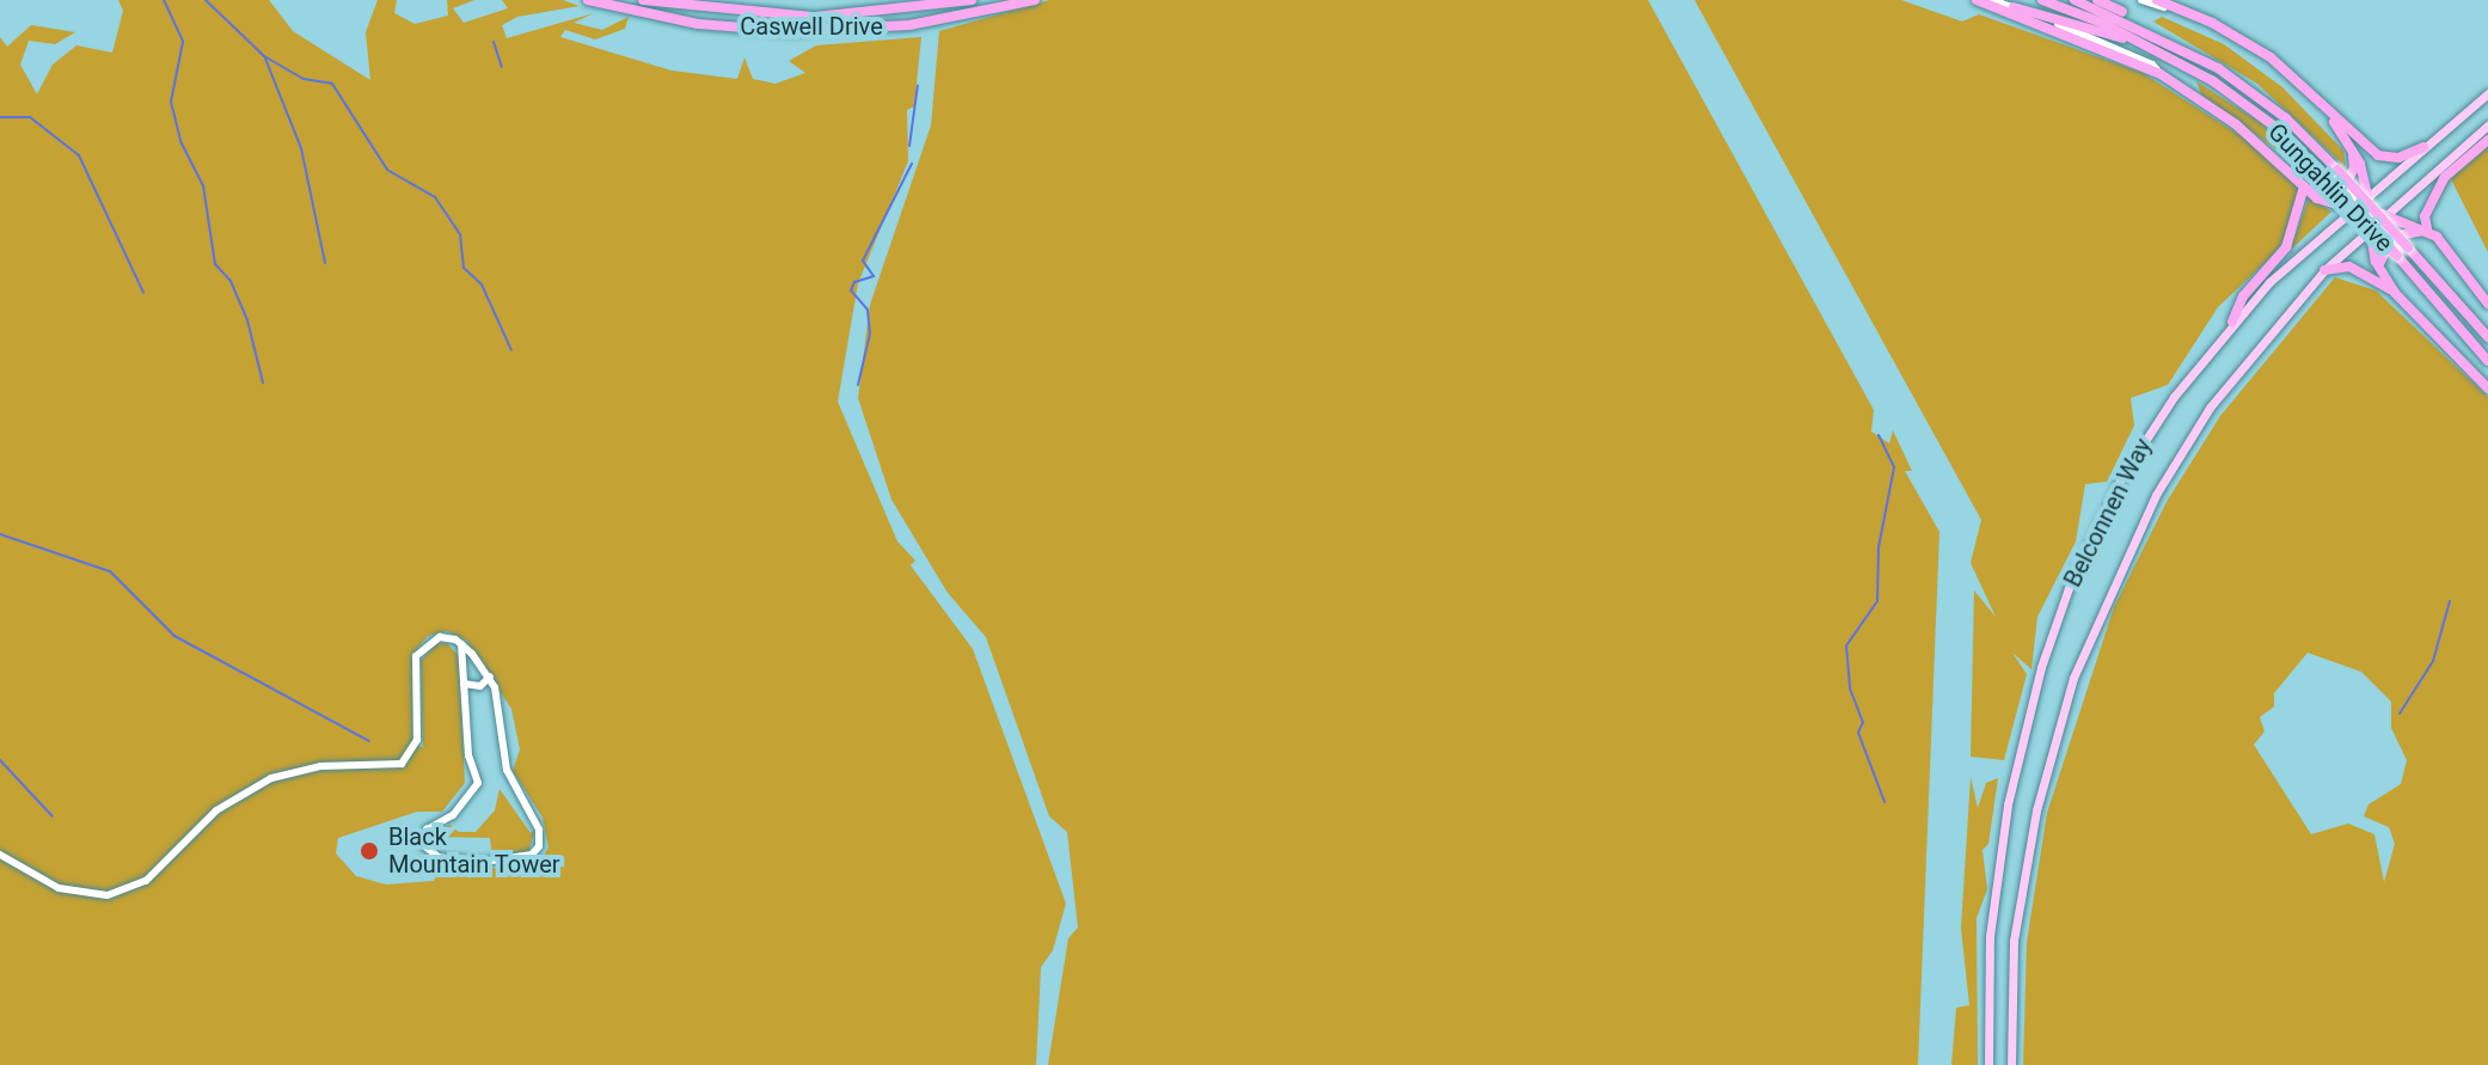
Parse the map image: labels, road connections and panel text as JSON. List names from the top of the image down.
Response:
{
  "streets": {
    "highway": ["Caswell Drive", "Gungahlin Drive"],
    "main road": ["Belconnen Way"]
  },
  "places": ["Black Mountain Tower"]
}
